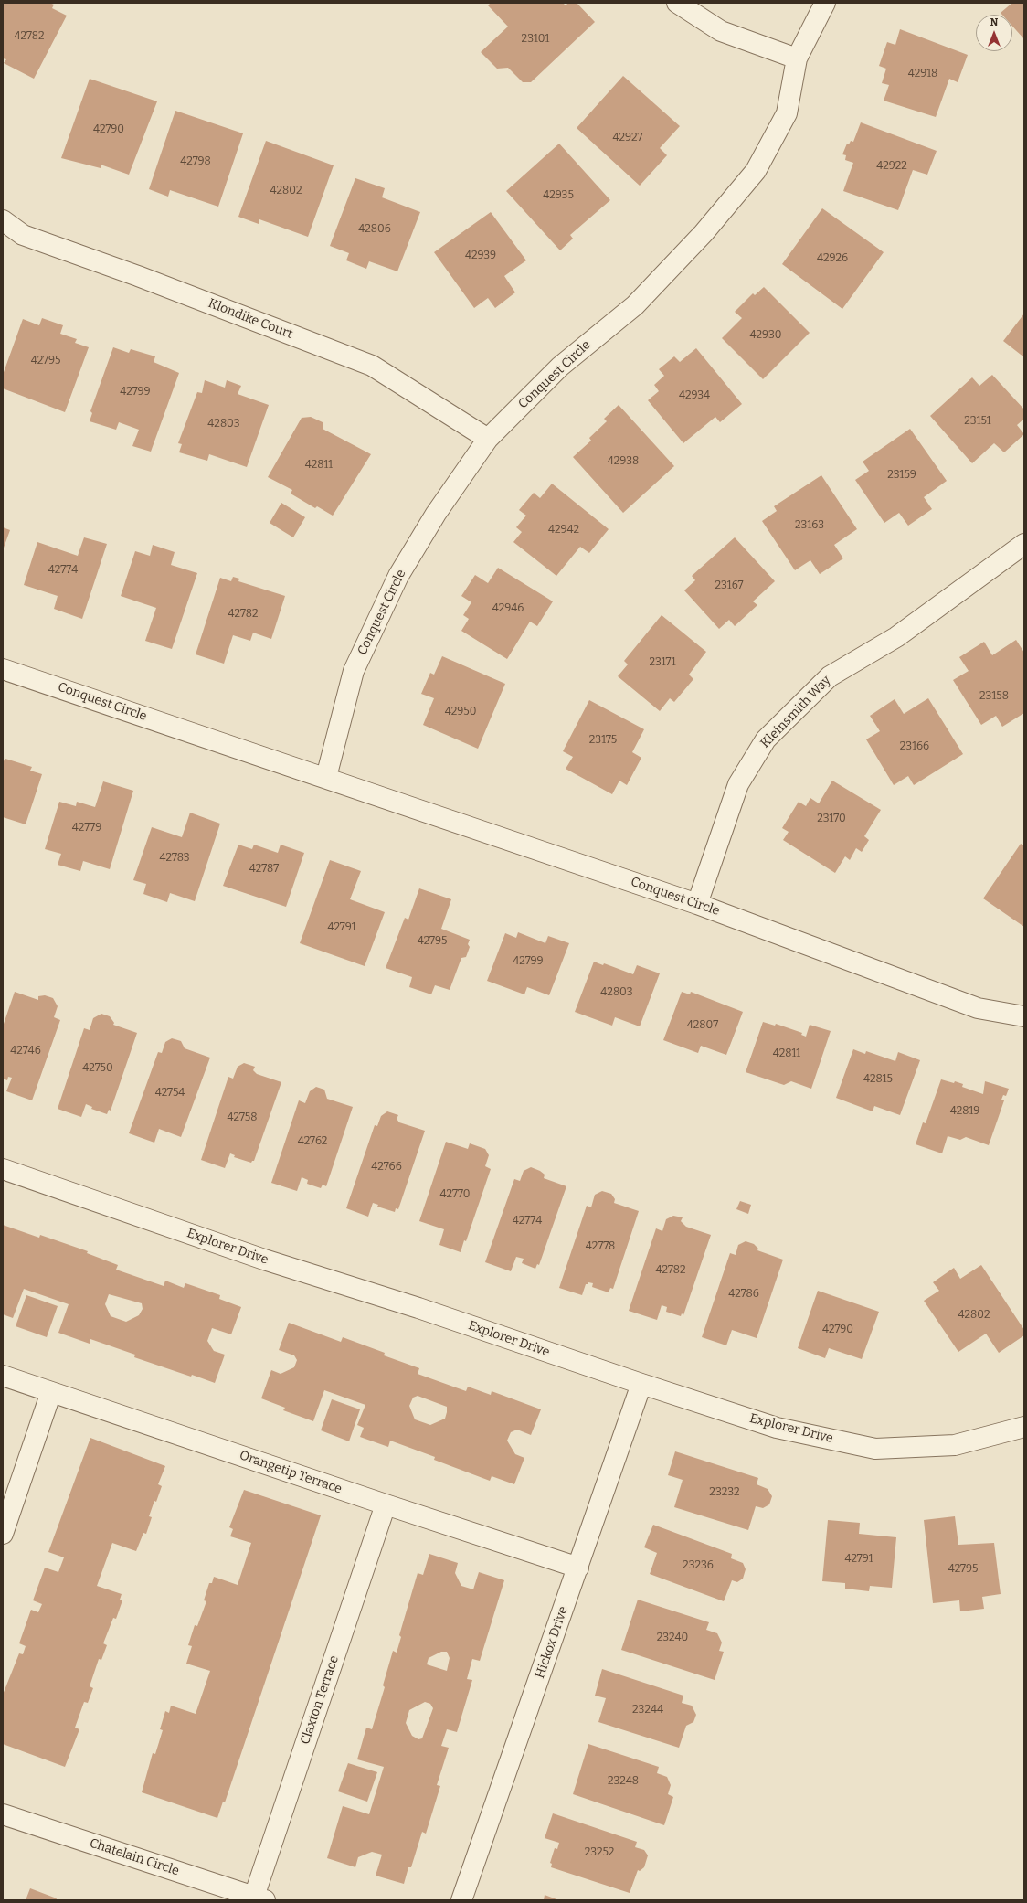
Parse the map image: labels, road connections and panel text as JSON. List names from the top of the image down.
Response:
{
  "streets": {
    "street": [
      "Klondike Court",
      "Conquest Circle",
      "Kleinsmith Way",
      "Explorer Drive",
      "Orangetip Terrace",
      "Hickox Drive",
      "Claxton Terrace",
      "Chatelain Circle"
    ]
  },
  "crossings": [
    ["Klondike Court", "Conquest Circle"],
    ["Conquest Circle", "Kleinsmith Way"],
    ["Explorer Drive", "Hickox Drive"],
    ["Orangetip Terrace", "Hickox Drive"],
    ["Orangetip Terrace", "Claxton Terrace"],
    ["Claxton Terrace", "Chatelain Circle"]
  ],
  "house_numbers": [
    "42782",
    "23101",
    "42918",
    "42790",
    "42927",
    "42798",
    "42922",
    "42802",
    "42935",
    "42806",
    "42939",
    "42926",
    "42930",
    "42795",
    "42799",
    "42934",
    "23151",
    "42803",
    "42938",
    "42811",
    "23159",
    "23163",
    "42942",
    "42774",
    "23167",
    "42946",
    "42782",
    "23171",
    "23158",
    "42950",
    "23175",
    "23166",
    "23170",
    "42779",
    "42783",
    "42787",
    "42791",
    "42795",
    "42799",
    "42803",
    "42807",
    "42746",
    "42811",
    "42750",
    "42815",
    "42754",
    "42819",
    "42758",
    "42762",
    "42766",
    "42770",
    "42774",
    "42778",
    "42782",
    "42786",
    "42802",
    "42790",
    "23232",
    "42791",
    "23236",
    "42795",
    "23240",
    "23244",
    "23248",
    "23252"
  ],
  "north": "top"
}
